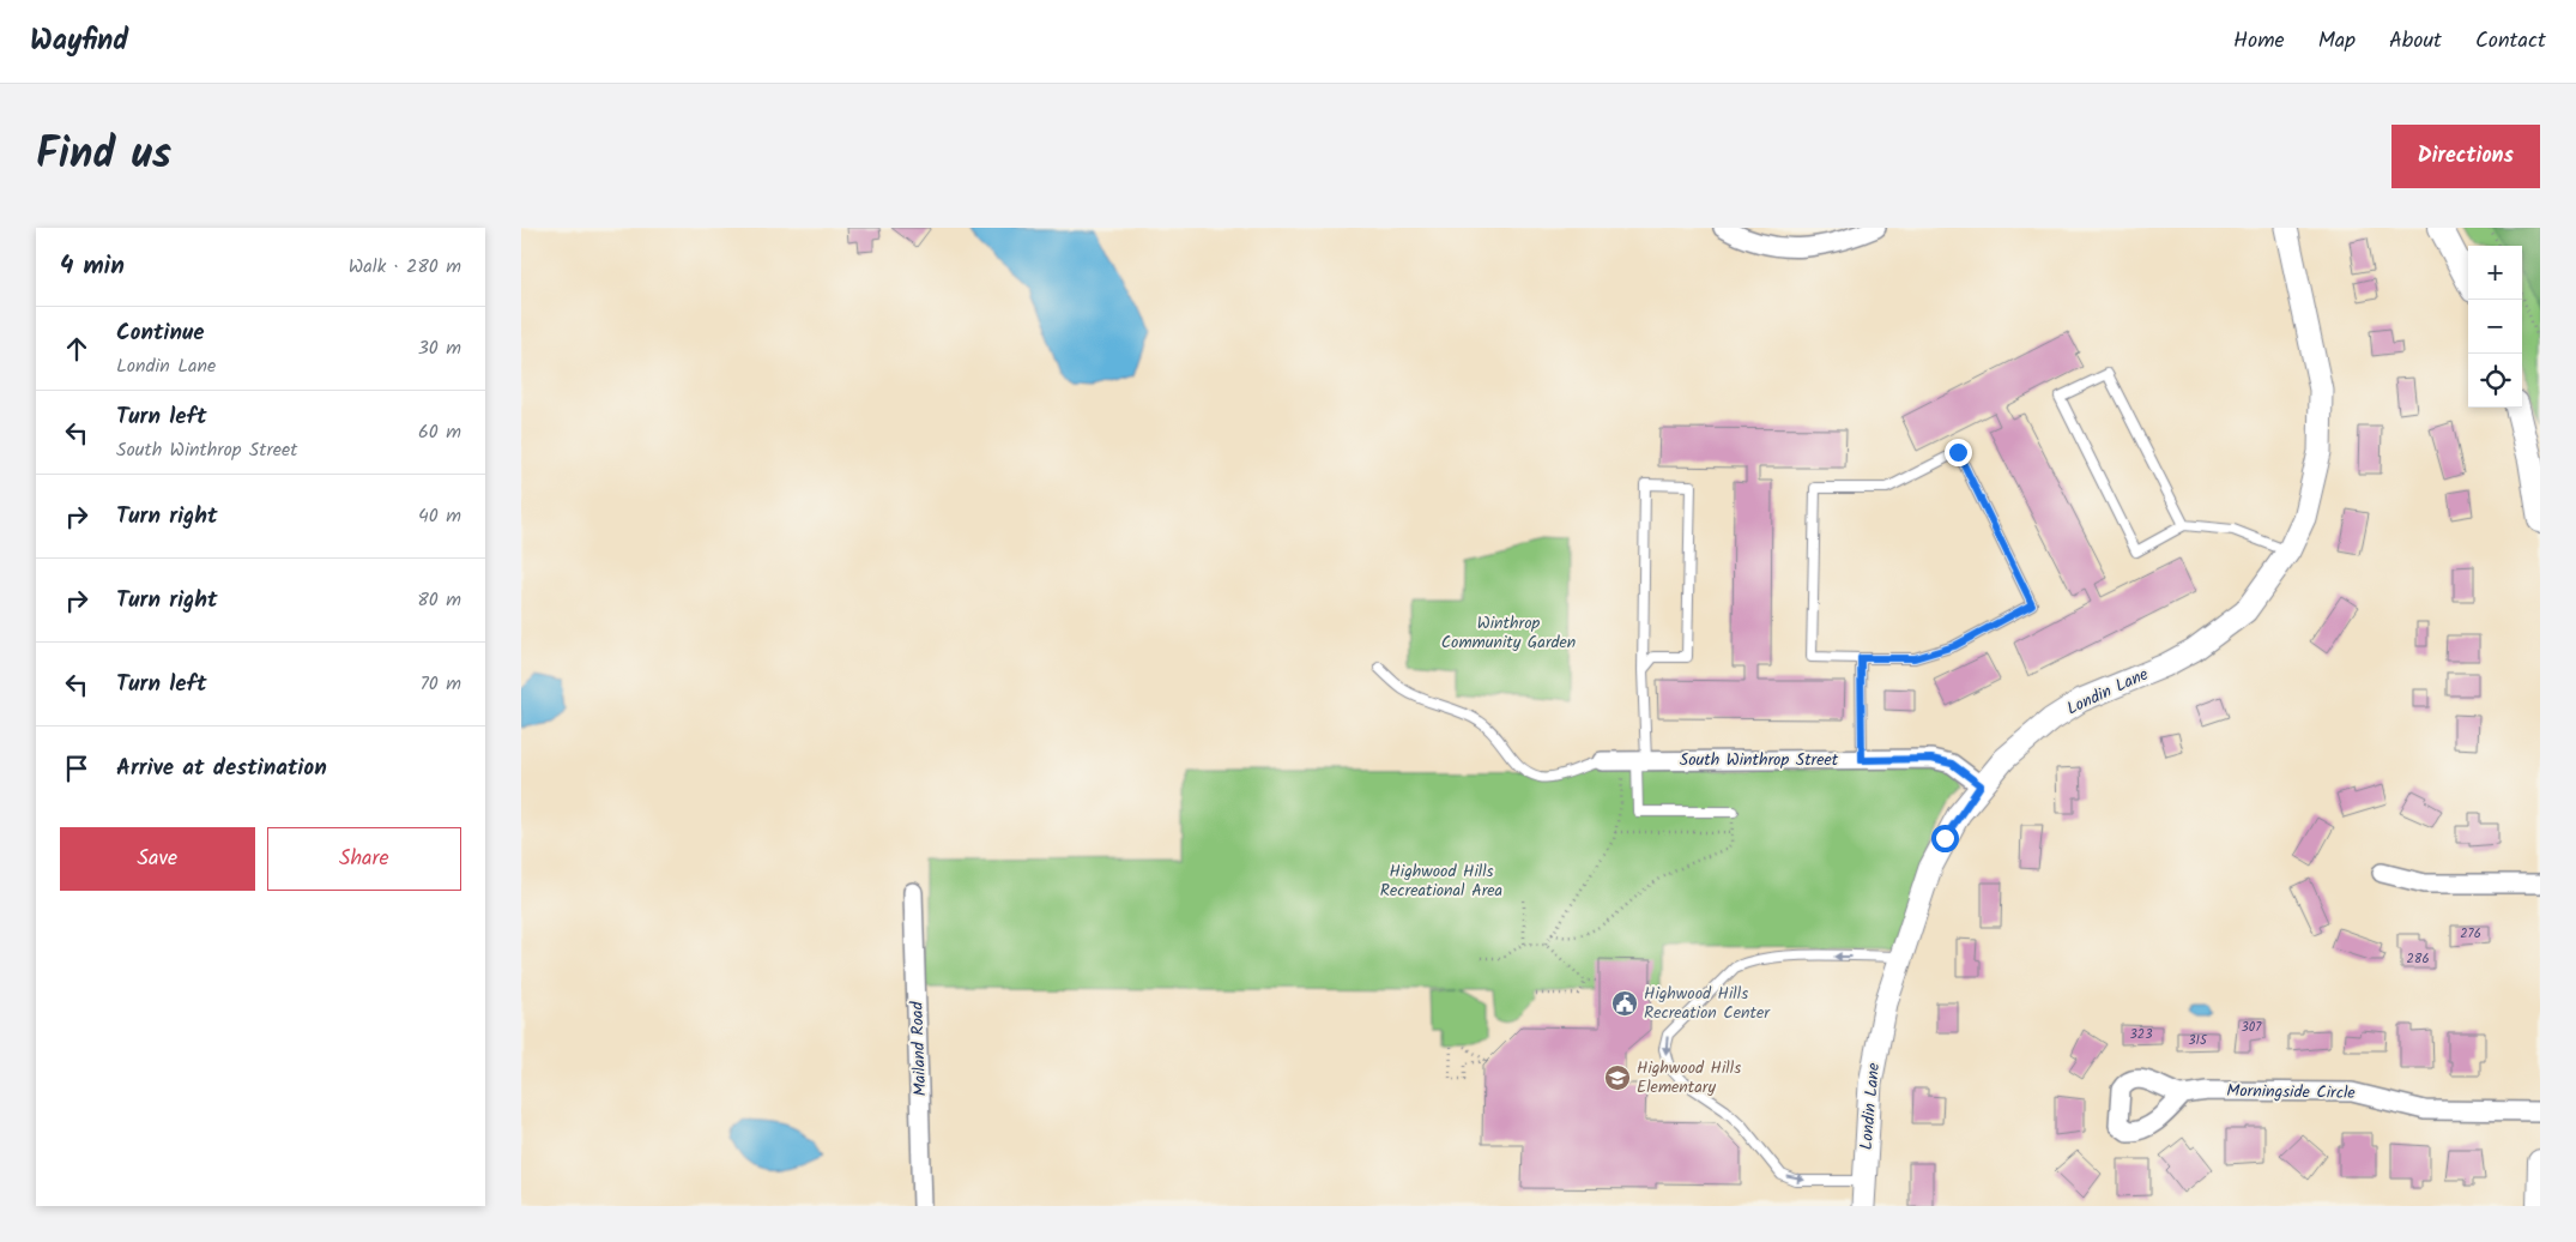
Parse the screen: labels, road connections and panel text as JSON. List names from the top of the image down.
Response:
{
  "streets": {
    "street": [
      "Londin Lane",
      "South Winthrop Street",
      "Mailand Road",
      "Morningside Circle"
    ]
  },
  "crossings": [
    ["Londin Lane", "South Winthrop Street"]
  ],
  "parks": ["Winthrop Community Garden", "Highwood Hills Recreational Area"],
  "places": {
    "public building": ["Highwood Hills Recreation Center"],
    "school or university": ["Highwood Hills Elementary"]
  },
  "house_numbers": [
    "276",
    "286",
    "307",
    "323",
    "315"
  ],
  "page": {
    "header": "Wayfind",
    "nav": [
      "Home",
      "Map",
      "About",
      "Contact"
    ],
    "title": "Find us",
    "buttons": [
      "Directions",
      ["Save", "Share"]
    ],
    "heading": ["4 min", "Walk · 280 m"],
    "map_buttons": ["+", "−"],
    "list": [
      ["Continue", "Londin Lane", "30 m"],
      ["Turn left", "South Winthrop Street", "60 m"],
      ["Turn right", "40 m"],
      ["Turn right", "80 m"],
      ["Turn left", "70 m"],
      "Arrive at destination"
    ]
  }
}
